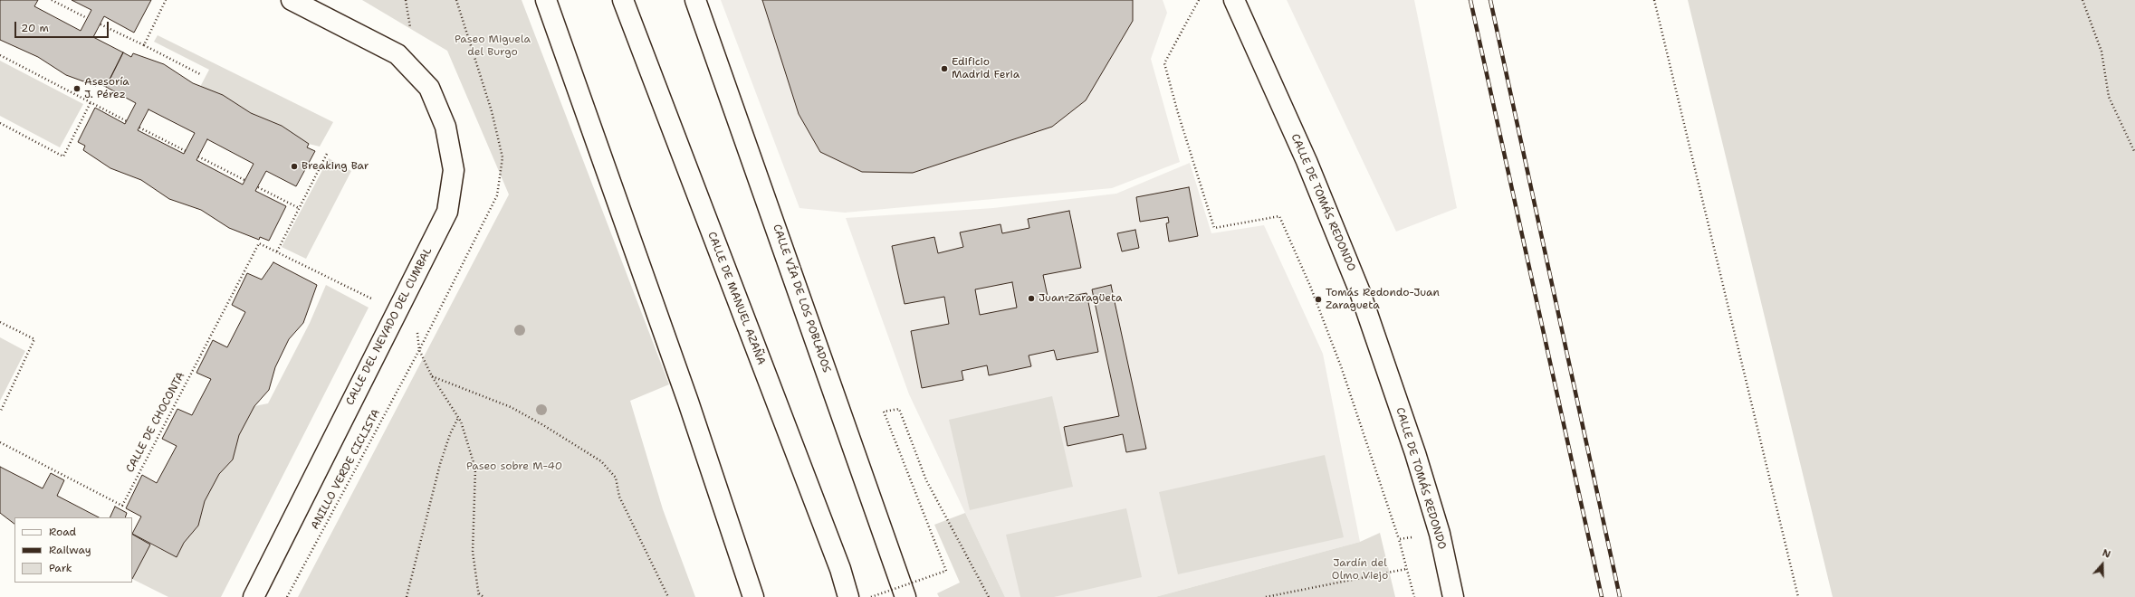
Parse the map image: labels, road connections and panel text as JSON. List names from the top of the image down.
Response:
{
  "streets": {
    "main road": [
      "CALLE DE TOMÁS REDONDO",
      "CALLE DE MANUEL AZAÑA",
      "CALLE VÍA DE LOS POBLADOS",
      "CALLE DEL NEVADO DEL CUMBAL"
    ],
    "path": ["CALLE DE CHOCONTA", "ANILLO VERDE CICLISTA"]
  },
  "parks": ["Paseo Miguela del Burgo", "Paseo sobre M-40", "Jardín del Olmo Viejo"],
  "places": [
    "Edificio Madrid Feria",
    "Asesoría J. Pérez",
    "Breaking Bar",
    "Juan Zaragüeta",
    "Tomás Redondo-Juan Zaragueta"
  ],
  "legend": ["Road", "Railway", "Park"],
  "scale_bar": "20 m",
  "north": "top"
}
